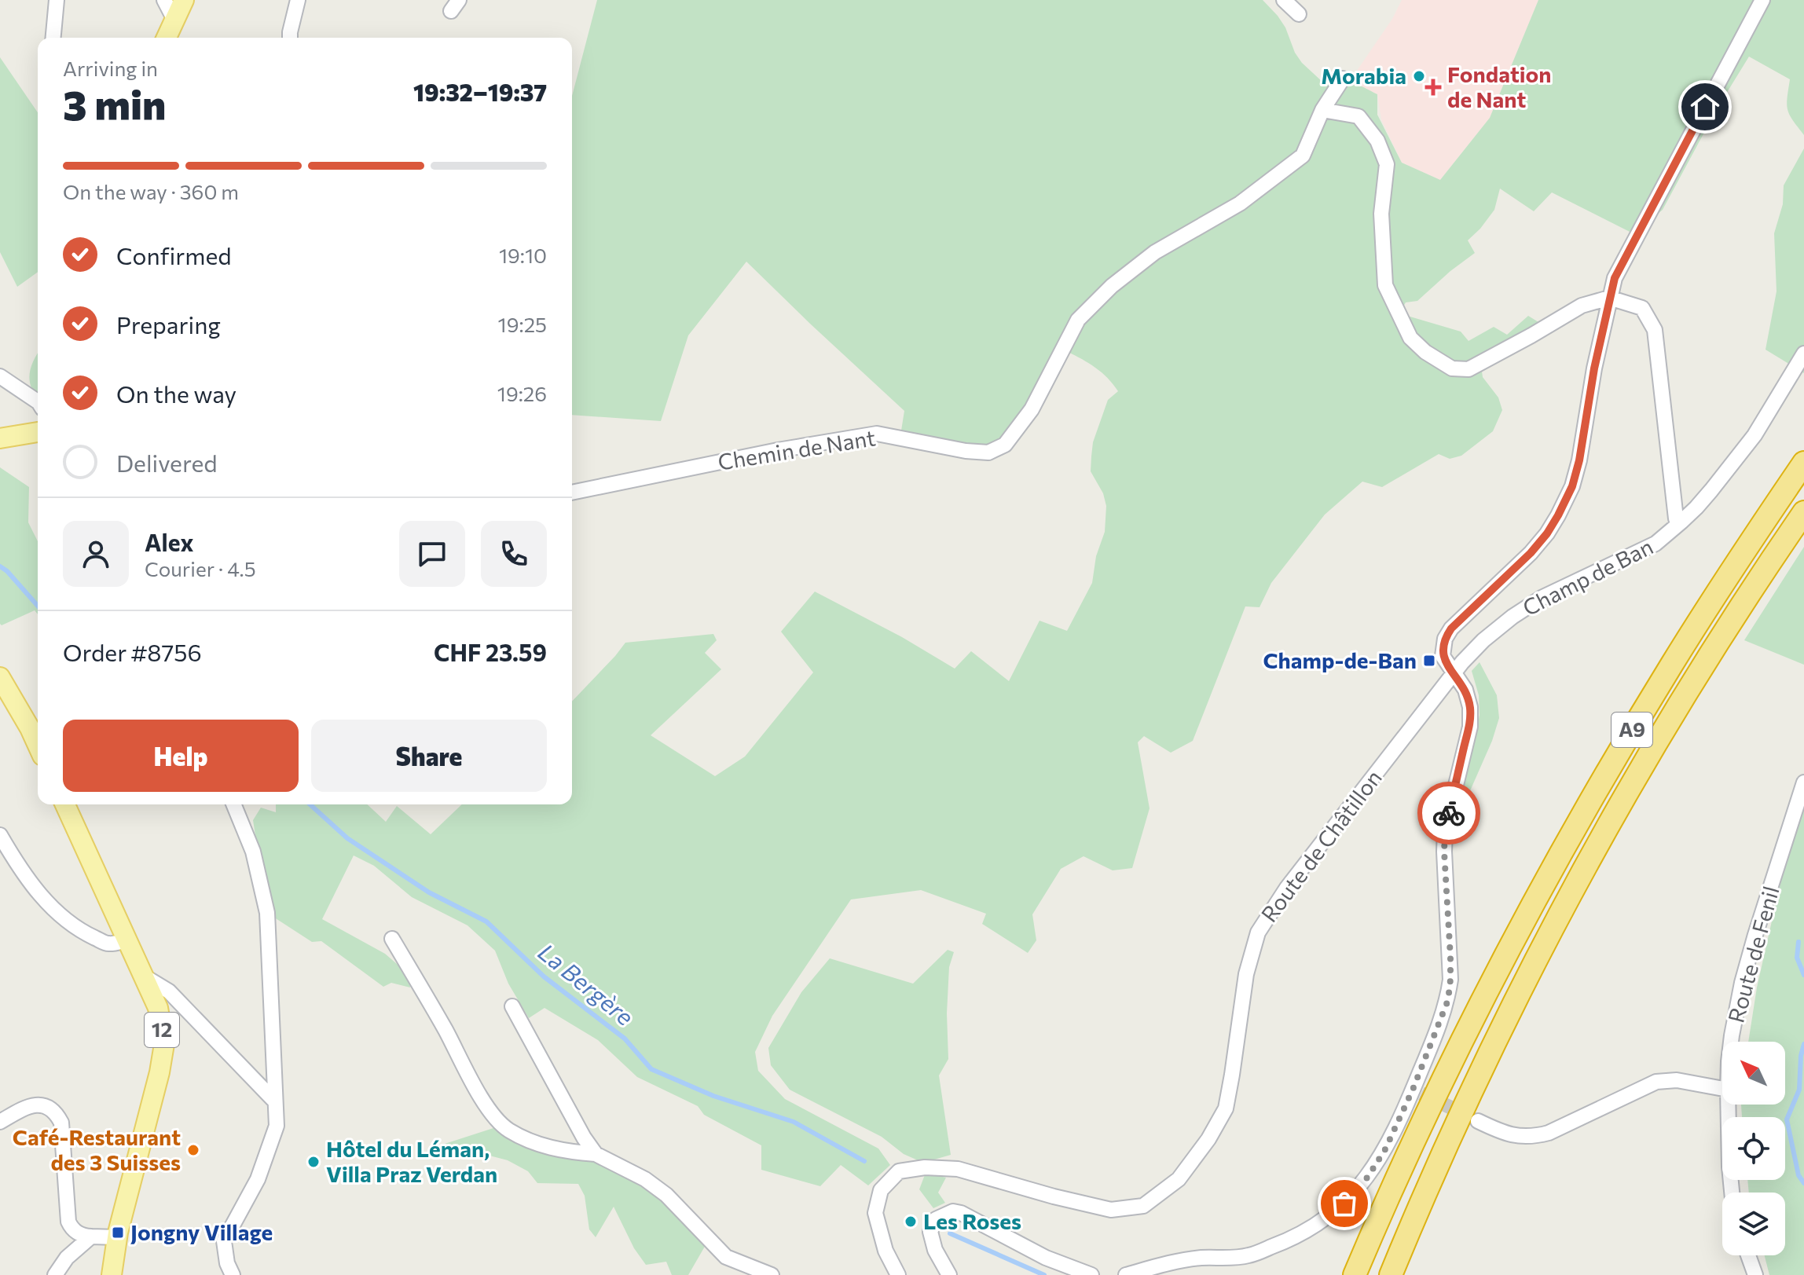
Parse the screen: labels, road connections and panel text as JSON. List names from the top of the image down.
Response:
{
  "streets": {
    "highway": ["A9"],
    "main road": ["12"],
    "street": [
      "Chemin de Nant",
      "Champ de Ban",
      "Route de Châtillon",
      "Route de Fenil"
    ]
  },
  "crossings": [
    ["Champ de Ban", "Route de Châtillon"]
  ],
  "water": ["La Bergère"],
  "places": {
    "other": [
      "Morabia",
      "Café-Restaurant des 3 Suisses",
      "Hôtel du Léman, Villa Praz Verdan",
      "Les Roses"
    ],
    "health": ["Fondation de Nant"],
    "transit": ["Champ-de-Ban", "Jongny Village"]
  },
  "north": "top left",
  "page": {
    "heading": ["3 min", "Arriving in", "19:32–19:37"],
    "panel": [
      "Alex",
      "Courier · 4.5",
      "Order #8756",
      "CHF 23.59"
    ],
    "bar": "On the way · 360 m",
    "list": [
      ["Confirmed", "19:10"],
      ["Preparing", "19:25"],
      ["On the way", "19:26"],
      "Delivered"
    ],
    "buttons": ["Help", "Share"]
  }
}
